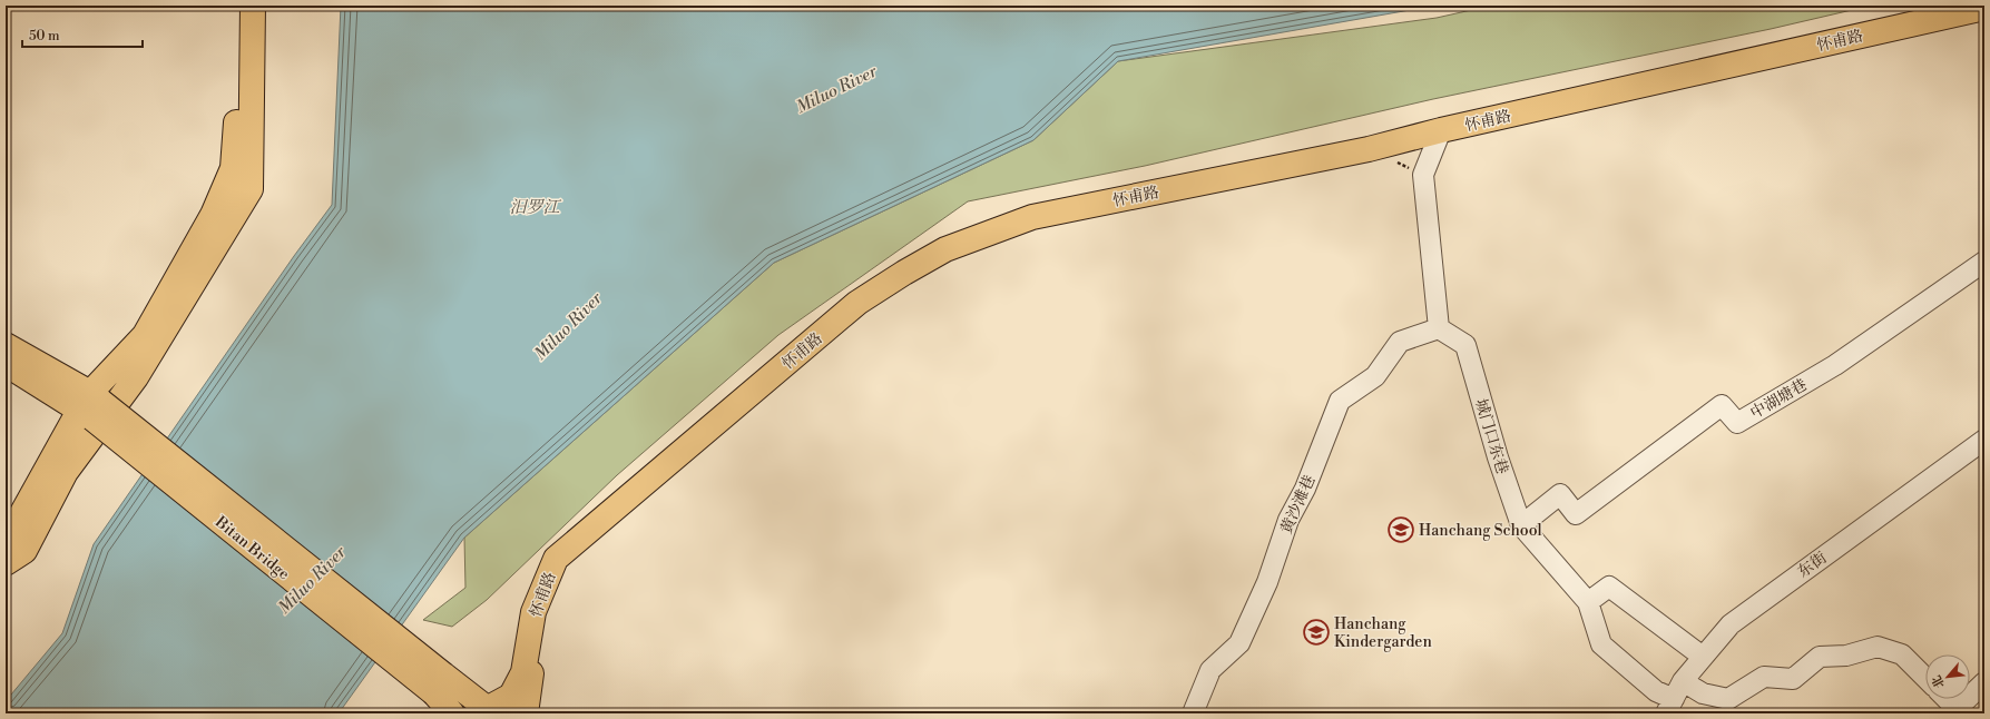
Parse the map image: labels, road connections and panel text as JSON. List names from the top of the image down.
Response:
{
  "streets": {
    "main road": ["怀甫路", "Bitan Bridge"],
    "street": [
      "中湖塘巷",
      "城门口东巷",
      "黄沙滩巷",
      "东街"
    ]
  },
  "crossings": [
    ["中湖塘巷", "城门口东巷"],
    ["城门口东巷", "黄沙滩巷"],
    ["城门口东巷", "东街"]
  ],
  "water": ["Miluo River", "汨罗江"],
  "places": {
    "school or university": ["Hanchang School", "Hanchang Kindergarden"]
  },
  "scale_bar": "50 m",
  "north": "bottom left"
}
